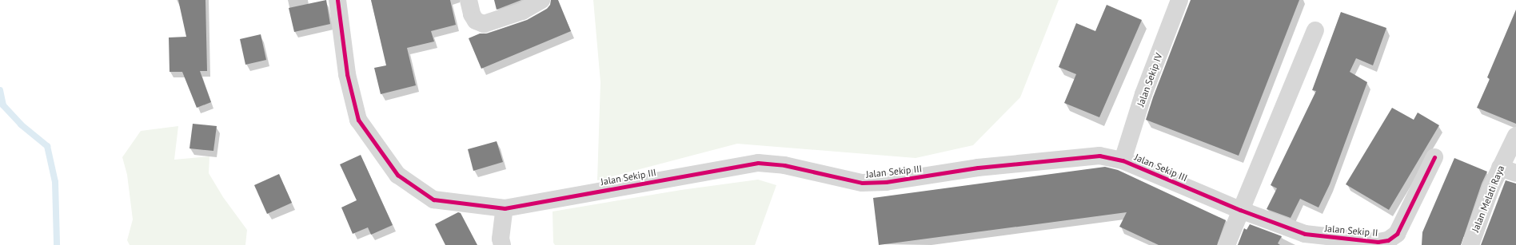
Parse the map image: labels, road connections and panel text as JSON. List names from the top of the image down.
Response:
{
  "streets": {
    "street": [
      "Jalan Sekip IV",
      "Jalan Sekip III",
      "Jalan Melati Raya",
      "Jalan Sekip II"
    ]
  },
  "crossings": [
    ["Jalan Sekip IV", "Jalan Sekip III"],
    ["Jalan Sekip III", "Jalan Sekip II"]
  ]
}
